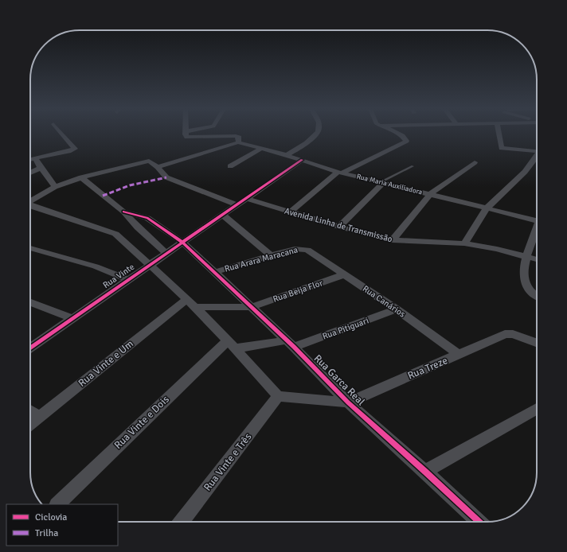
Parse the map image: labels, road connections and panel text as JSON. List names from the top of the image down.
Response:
{
  "streets": {
    "street": [
      "Rua Maria Auxiliadora",
      "Avenida Linha de Transmissão",
      "Rua Arara Maracana",
      "Rua Vinte",
      "Rua Beija Flor",
      "Rua Canários",
      "Rua Pitiguari",
      "Rua Vinte e Um",
      "Rua Treze",
      "Rua Garca Real",
      "Rua Vinte e Dois",
      "Rua Vinte e Três"
    ]
  },
  "crossings": [
    ["Rua Maria Auxiliadora", "Rua Vinte"],
    ["Avenida Linha de Transmissão", "Rua Vinte"],
    ["Rua Arara Maracana", "Rua Canários"],
    ["Rua Arara Maracana", "Rua Garca Real"],
    ["Rua Vinte", "Rua Garca Real"],
    ["Rua Beija Flor", "Rua Canários"],
    ["Rua Beija Flor", "Rua Garca Real"],
    ["Rua Canários", "Rua Pitiguari"],
    ["Rua Canários", "Rua Treze"],
    ["Rua Pitiguari", "Rua Garca Real"],
    ["Rua Pitiguari", "Rua Vinte e Dois"],
    ["Rua Treze", "Rua Garca Real"]
  ],
  "legend": ["Ciclovia", "Trilha"]
}
